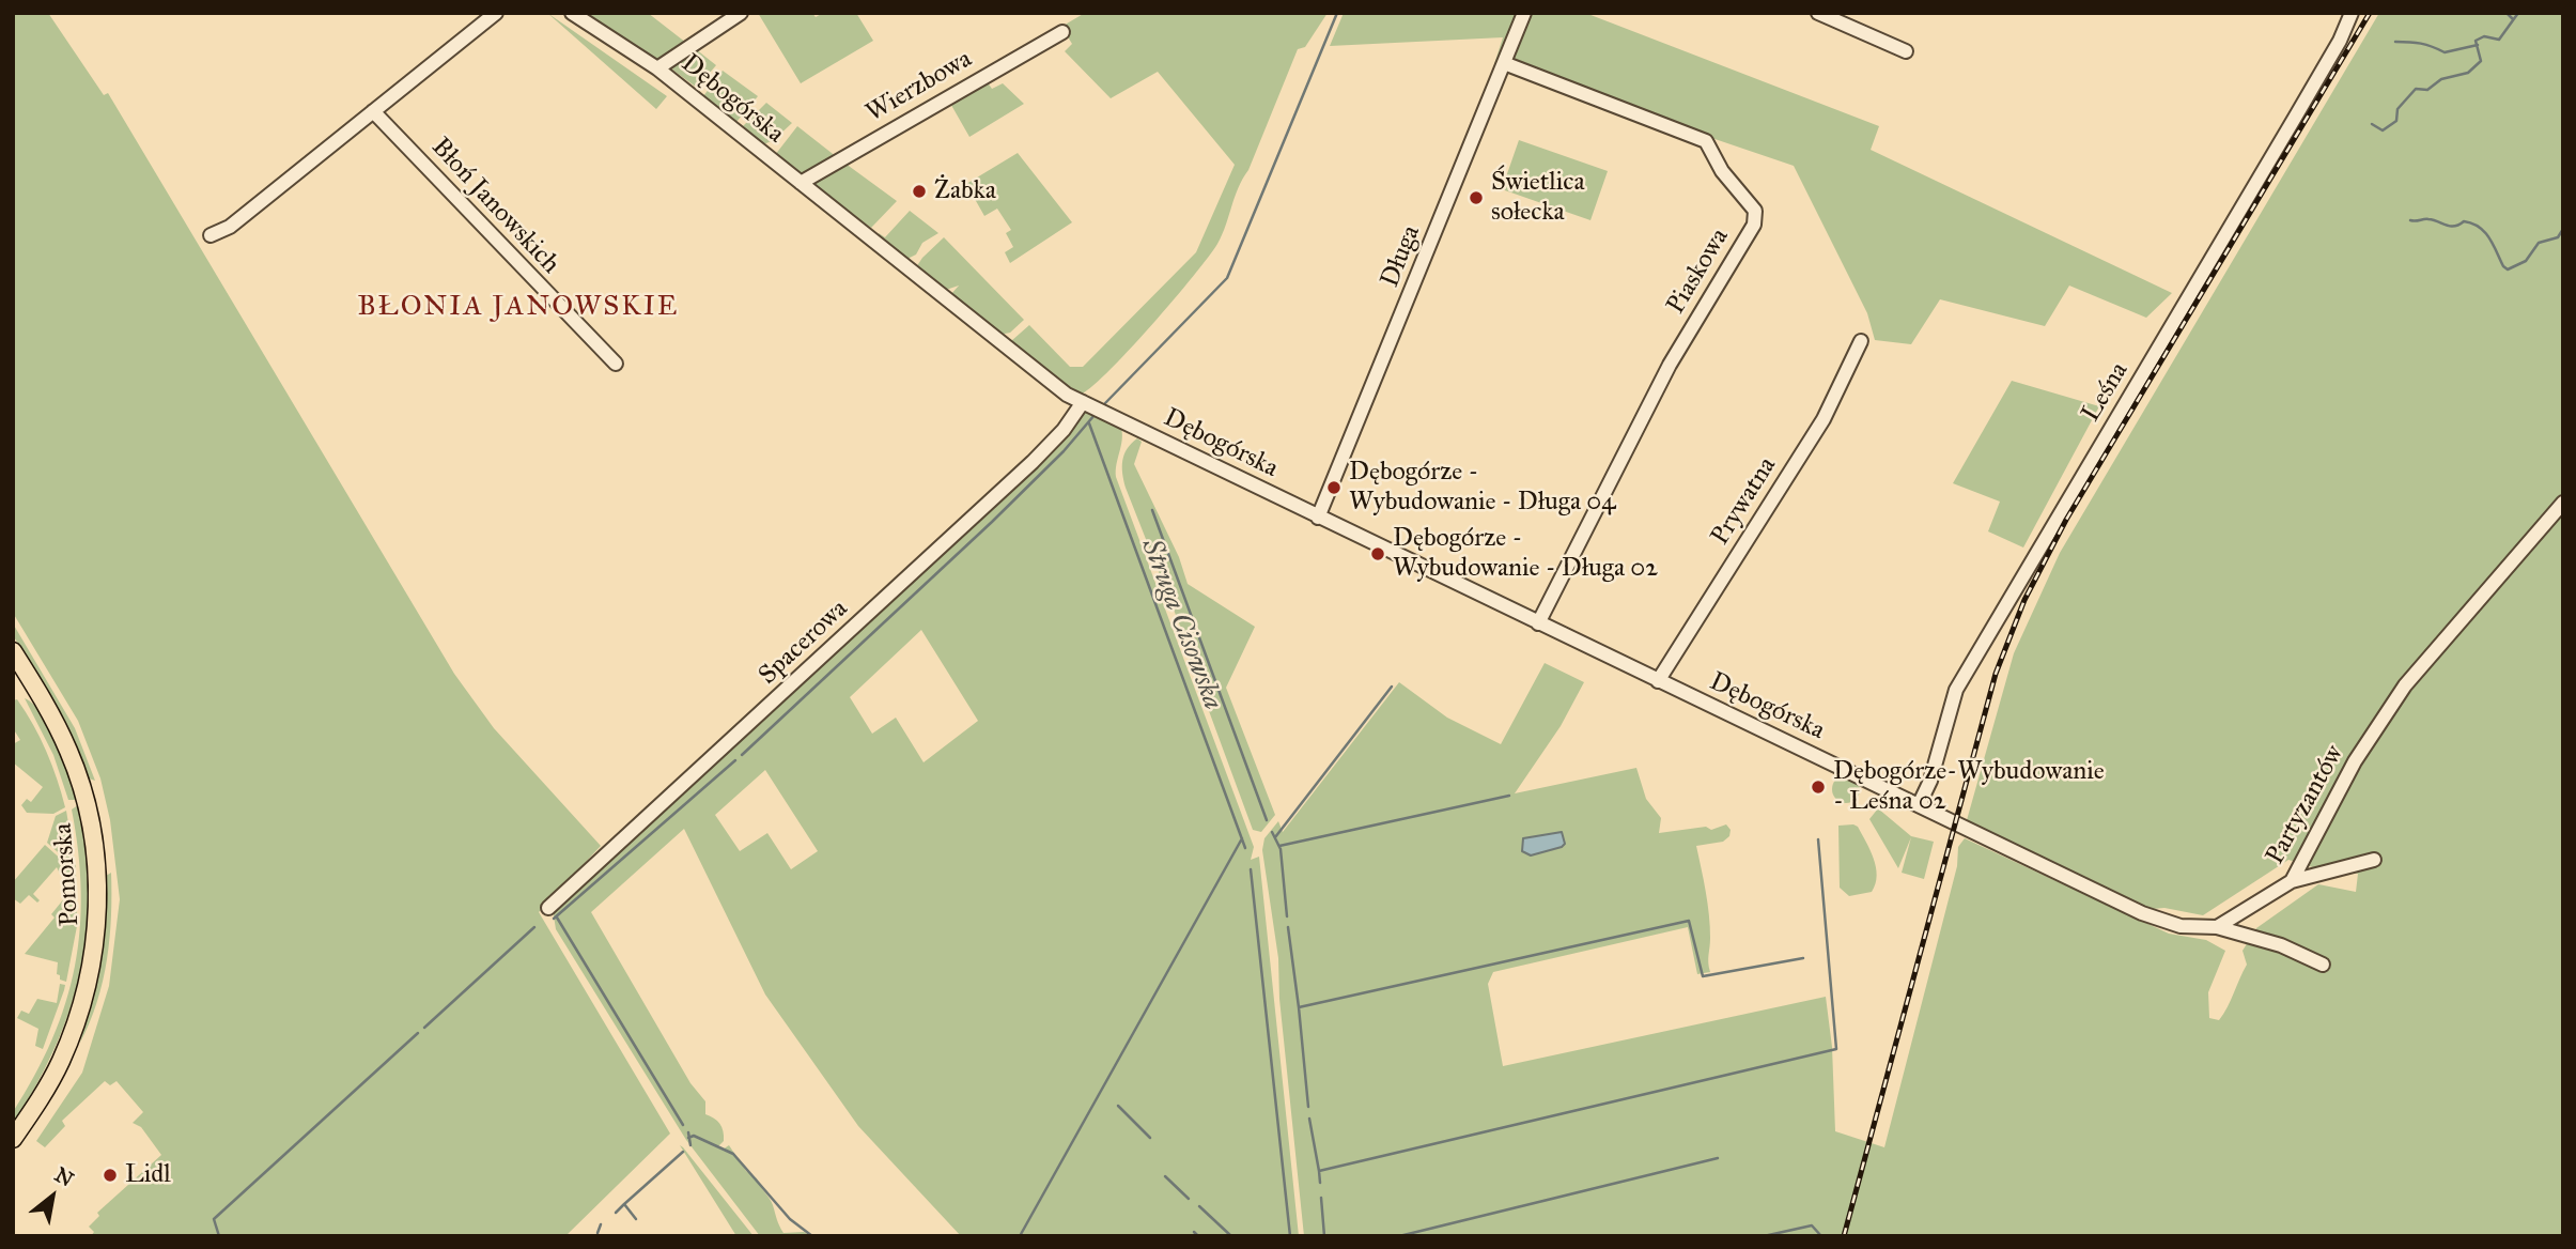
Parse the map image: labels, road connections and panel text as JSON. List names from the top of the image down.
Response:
{
  "streets": {
    "main road": ["Pomorska"],
    "street": [
      "Wierzbowa",
      "Dębogórska",
      "Błoń Janowskich",
      "Długa",
      "Piaskowa",
      "Leśna",
      "Prywatna",
      "Spacerowa",
      "Partyzantów"
    ]
  },
  "crossings": [
    ["Wierzbowa", "Dębogórska"],
    ["Dębogórska", "Długa"],
    ["Dębogórska", "Piaskowa"],
    ["Dębogórska", "Leśna"],
    ["Dębogórska", "Prywatna"],
    ["Dębogórska", "Spacerowa"],
    ["Długa", "Piaskowa"]
  ],
  "districts": ["BŁONIA JANOWSKIE"],
  "water": ["Struga Cisowska"],
  "places": [
    "Żabka",
    "Świetlica sołecka",
    "Dębogórze - Wybudowanie - Długa 04",
    "Dębogórze - Wybudowanie - Długa 02",
    "Dębogórze-Wybudowanie - Leśna 02",
    "Lidl"
  ],
  "north": "top right"
}
